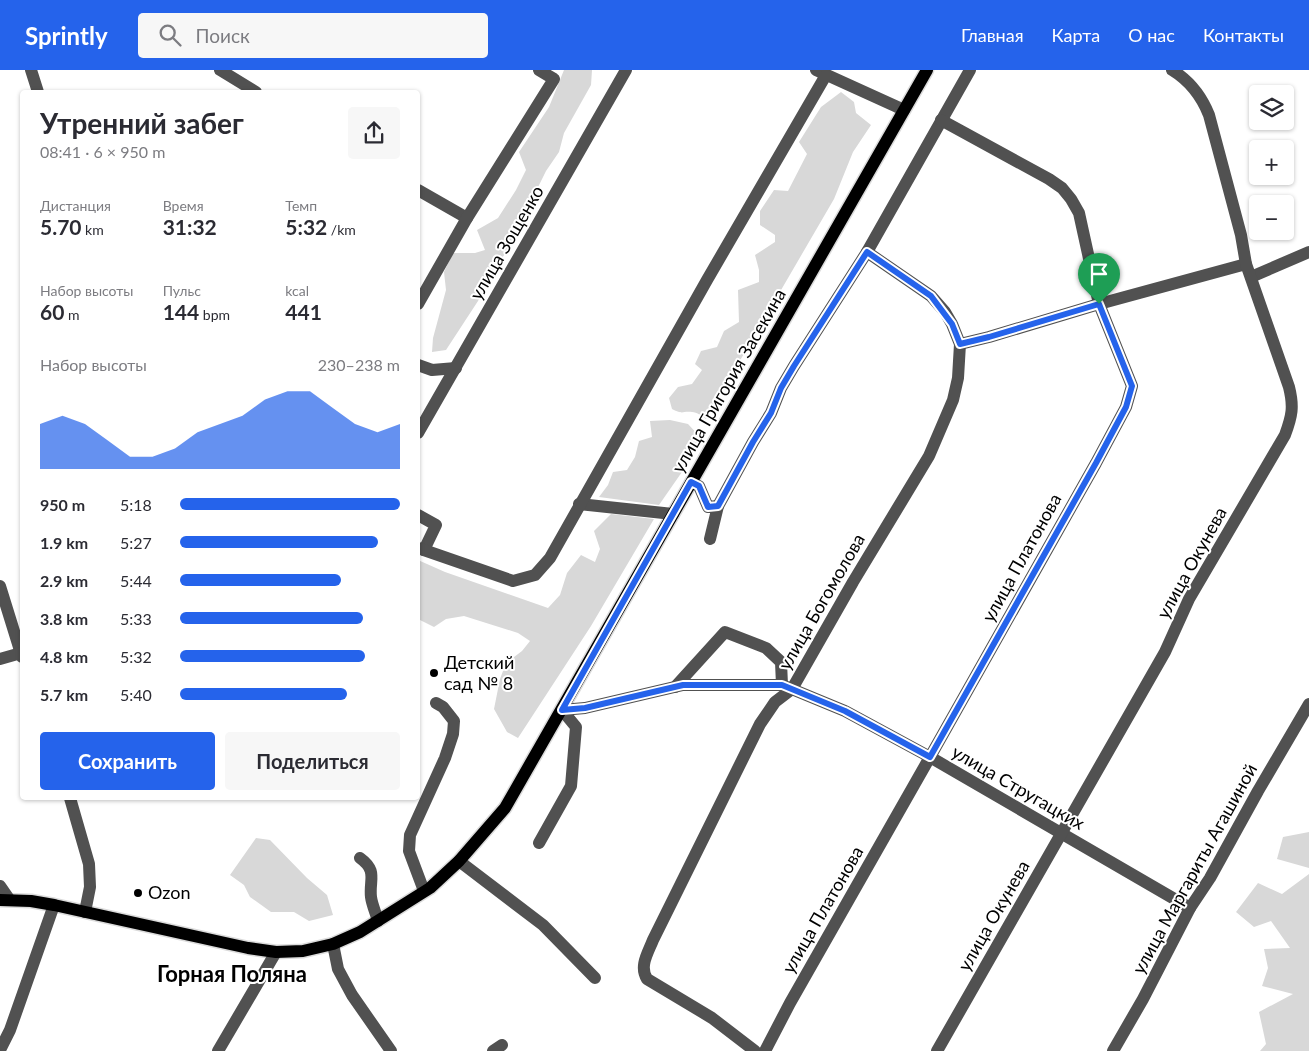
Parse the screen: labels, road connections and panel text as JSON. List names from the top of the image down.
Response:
{
  "streets": {
    "main road": ["улица Григория Засекина"],
    "street": [
      "улица Зощенко",
      "улица Платонова",
      "улица Окунева",
      "улица Богомолова",
      "улица Стругацких",
      "улица Маргариты Агашиной"
    ]
  },
  "crossings": [
    ["улица Григория Засекина", "улица Стругацких"],
    ["улица Платонова", "улица Стругацких"],
    ["улица Окунева", "улица Стругацких"],
    ["улица Богомолова", "улица Стругацких"],
    ["улица Стругацких", "улица Маргариты Агашиной"]
  ],
  "districts": ["Горная Поляна"],
  "places": ["Детский сад № 8", "Ozon"],
  "page": {
    "header": "Sprintly",
    "search": "Поиск",
    "nav": [
      "Главная",
      "Карта",
      "О нас",
      "Контакты"
    ],
    "map_buttons": ["+", "−"],
    "heading": ["Утренний забег", "08:41 · 6 × 950 m"],
    "stats": [
      ["Дистанция", "5.70 km"],
      ["Время", "31:32"],
      ["Темп", "5:32 /km"],
      ["Набор высоты", "60 m"],
      ["Пульс", "144 bpm"],
      ["kcal", "441"]
    ],
    "chart": ["Набор высоты", "230–238 m"],
    "list": [
      {
        "name": "950 m",
        "note": "5:18"
      },
      {
        "name": "1.9 km",
        "note": "5:27"
      },
      {
        "name": "2.9 km",
        "note": "5:44"
      },
      {
        "name": "3.8 km",
        "note": "5:33"
      },
      {
        "name": "4.8 km",
        "note": "5:32"
      },
      {
        "name": "5.7 km",
        "note": "5:40"
      }
    ],
    "buttons": ["Сохранить", "Поделиться"]
  }
}
